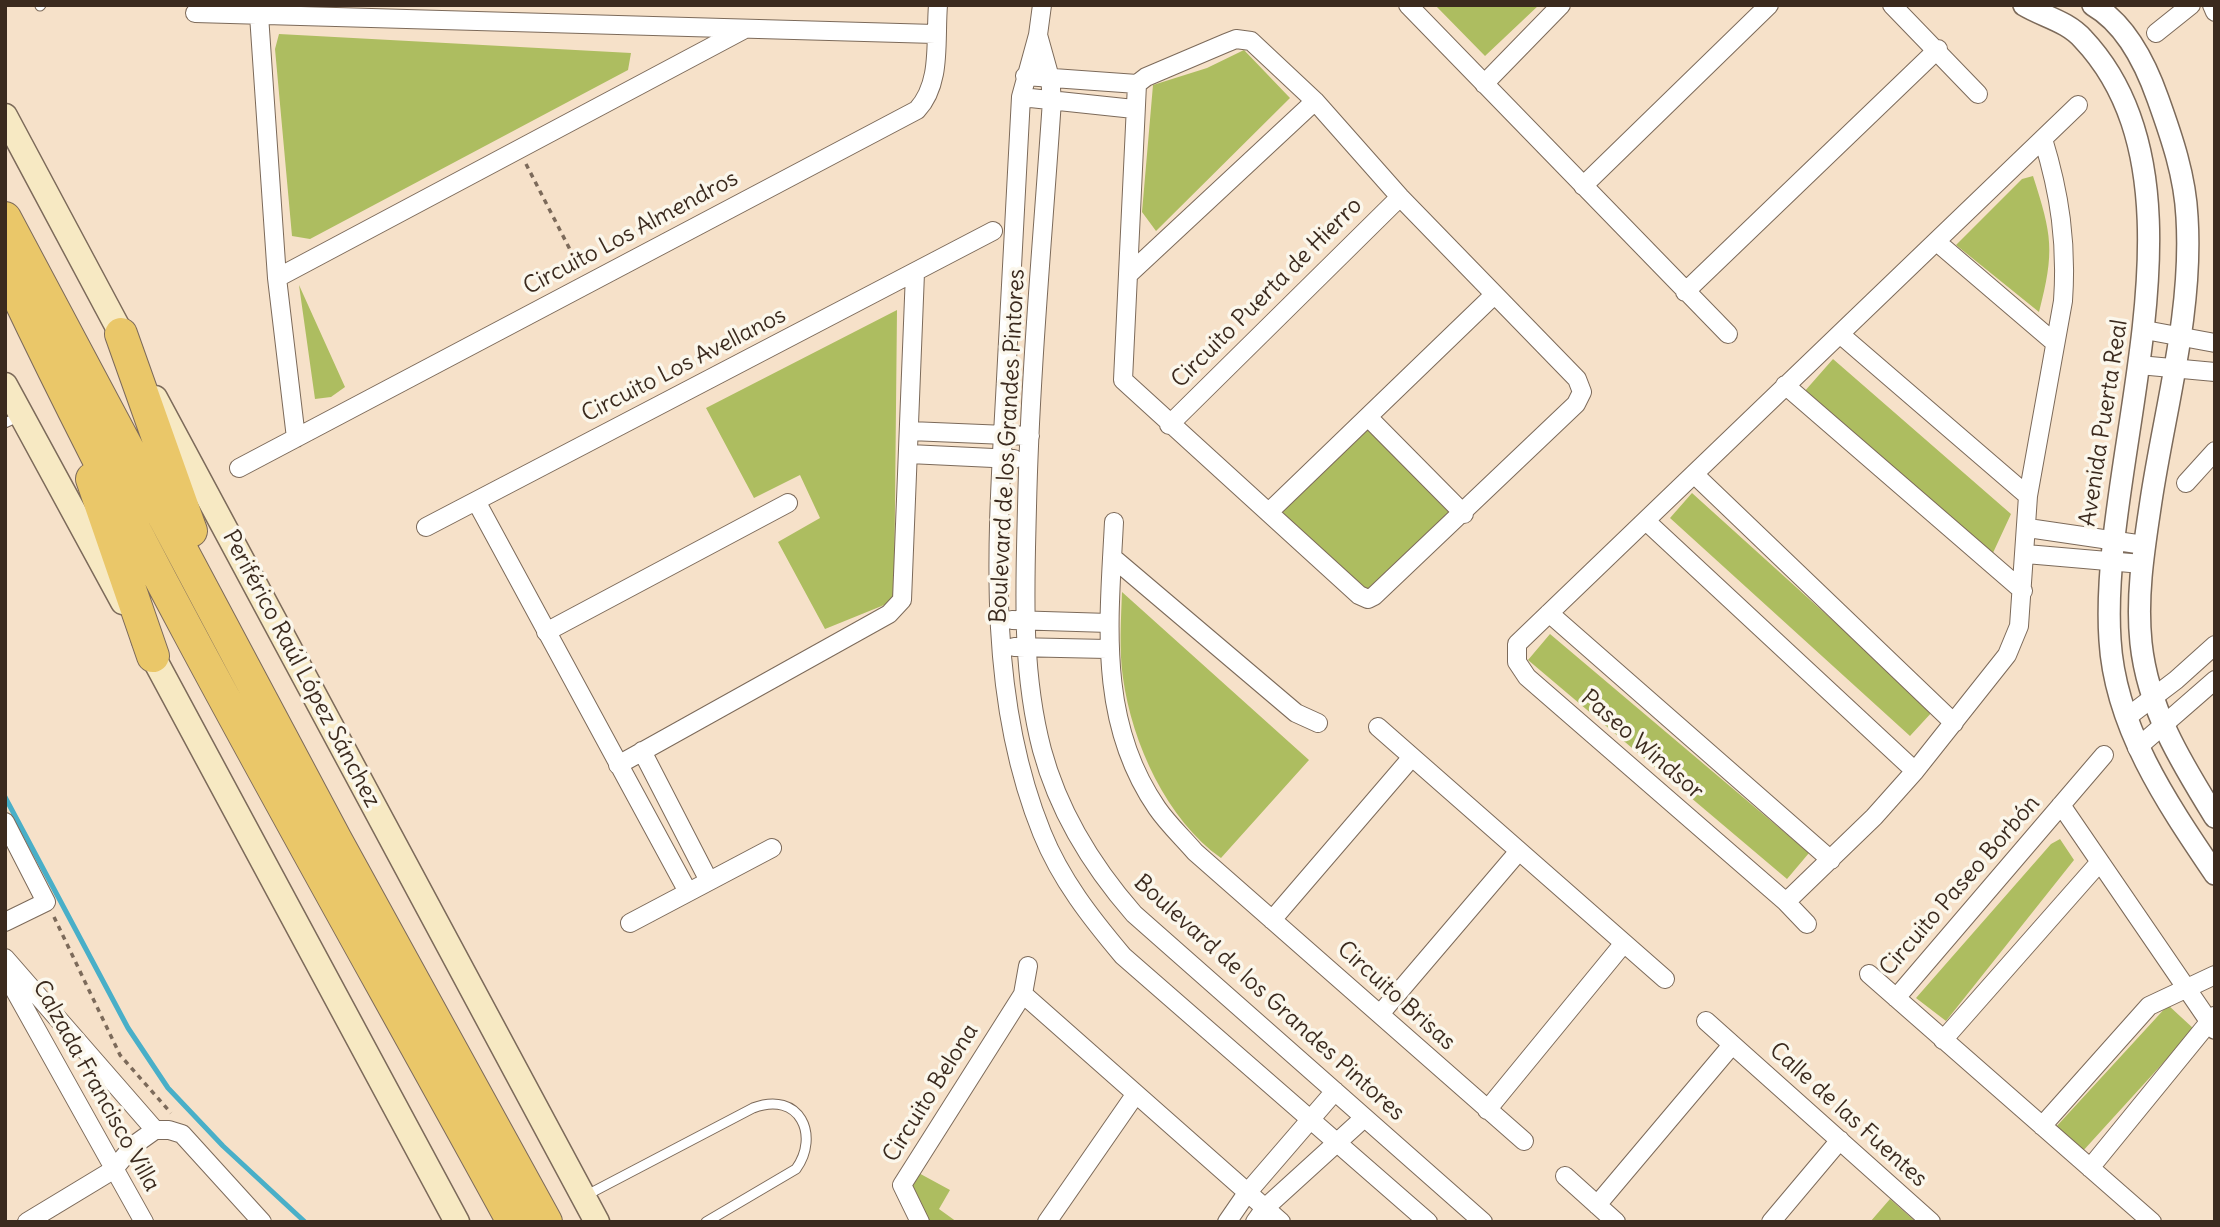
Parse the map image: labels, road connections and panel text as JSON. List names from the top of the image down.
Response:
{
  "streets": {
    "highway": ["Periférico Raúl López Sánchez"],
    "street": [
      "Circuito Los Almendros",
      "Circuito Puerta de Hierro",
      "Circuito Los Avellanos",
      "Avenida Puerta Real",
      "Boulevard de los Grandes Pintores",
      "Paseo Windsor",
      "Circuito Paseo Borbón",
      "Circuito Brisas",
      "Calzada Francisco Villa",
      "Circuito Belona",
      "Calle de las Fuentes"
    ]
  }
}
